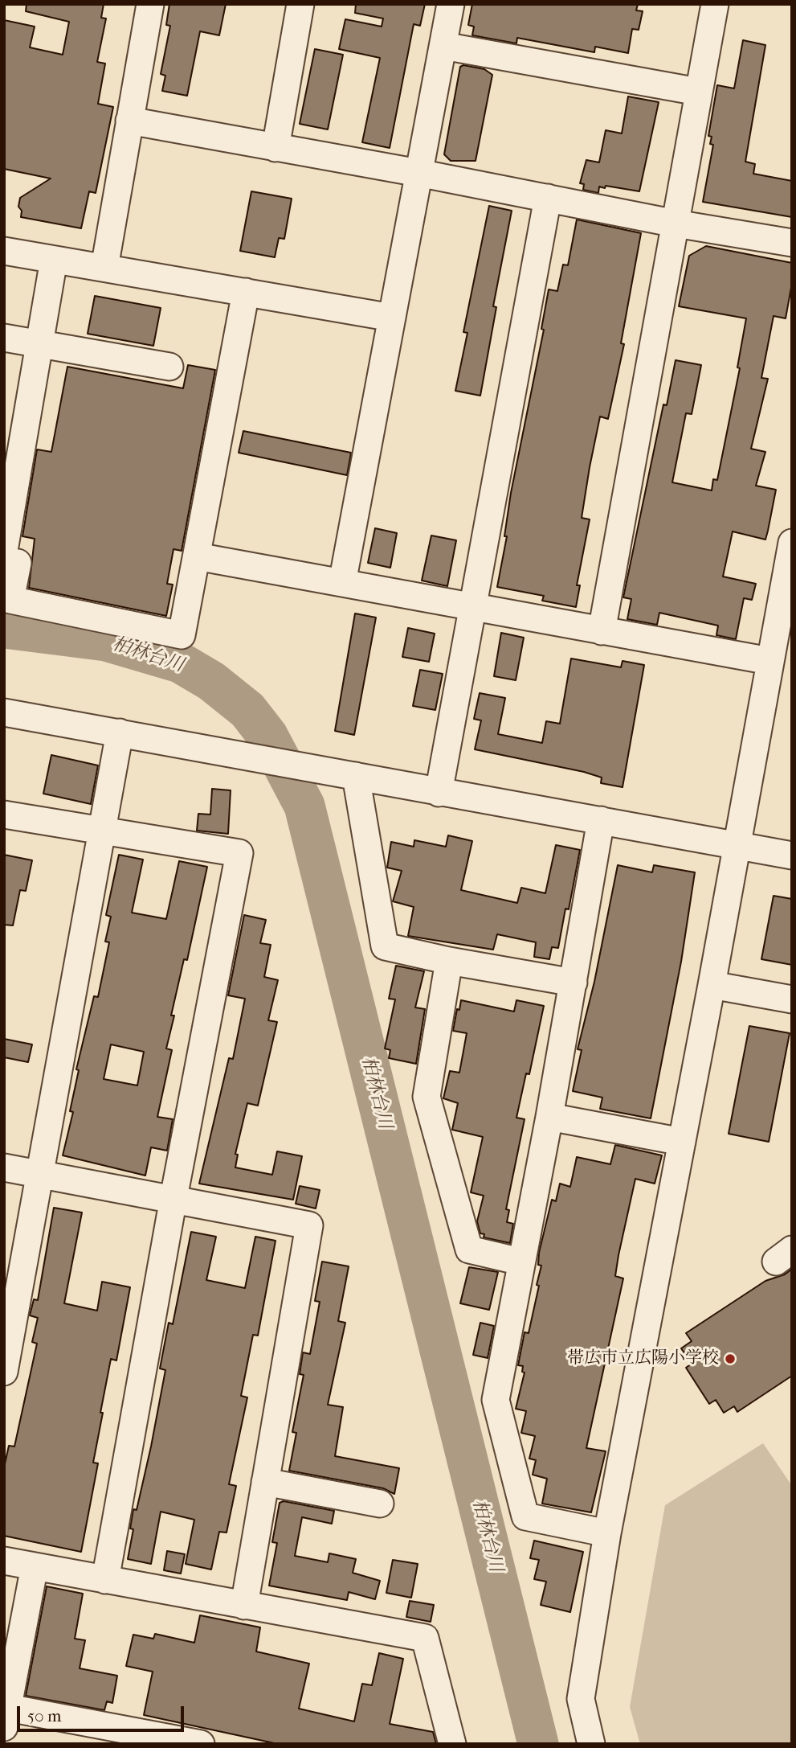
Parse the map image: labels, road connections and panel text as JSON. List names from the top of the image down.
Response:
{
  "water": ["柏林台川"],
  "places": ["帯広市立広陽小学校"],
  "scale_bar": "50 m"
}
